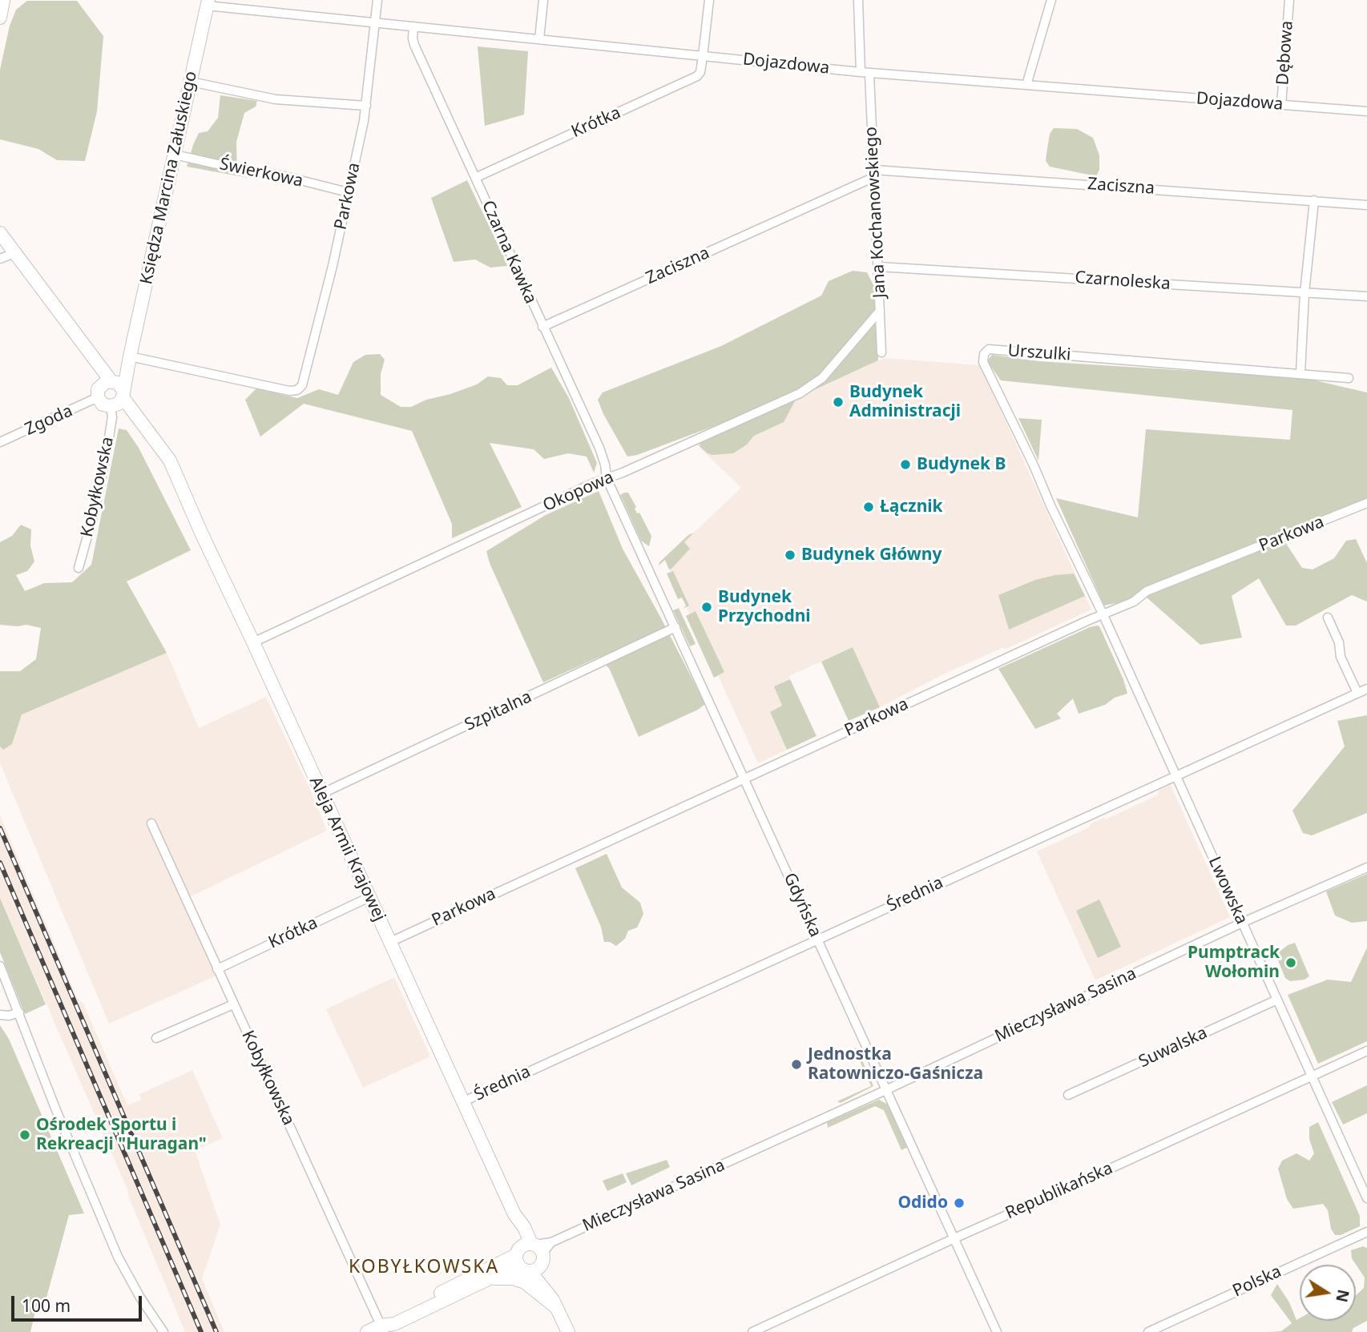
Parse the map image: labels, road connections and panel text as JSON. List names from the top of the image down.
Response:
{
  "streets": {
    "street": [
      "Dębowa",
      "Dojazdowa",
      "Krótka",
      "Świerkowa",
      "Księdza Marcina Załuskiego",
      "Zaciszna",
      "Parkowa",
      "Jana Kochanowskiego",
      "Czarna Kawka",
      "Czarnoleska",
      "Urszulki",
      "Zgoda",
      "Kobyłkowska",
      "Okopowa",
      "Szpitalna",
      "Aleja Armii Krajowej",
      "Lwowska",
      "Średnia",
      "Gdyńska",
      "Mieczysława Sasina",
      "Suwalska",
      "Republikańska",
      "Polska"
    ]
  },
  "crossings": [
    ["Dębowa", "Dojazdowa"],
    ["Dojazdowa", "Krótka"],
    ["Dojazdowa", "Księdza Marcina Załuskiego"],
    ["Dojazdowa", "Parkowa"],
    ["Dojazdowa", "Jana Kochanowskiego"],
    ["Dojazdowa", "Czarna Kawka"],
    ["Krótka", "Czarna Kawka"],
    ["Krótka", "Kobyłkowska"],
    ["Krótka", "Aleja Armii Krajowej"],
    ["Świerkowa", "Księdza Marcina Załuskiego"],
    ["Świerkowa", "Parkowa"],
    ["Księdza Marcina Załuskiego", "Parkowa"],
    ["Księdza Marcina Załuskiego", "Zgoda"],
    ["Księdza Marcina Załuskiego", "Kobyłkowska"],
    ["Księdza Marcina Załuskiego", "Aleja Armii Krajowej"],
    ["Zaciszna", "Jana Kochanowskiego"],
    ["Zaciszna", "Czarna Kawka"],
    ["Parkowa", "Urszulki"],
    ["Parkowa", "Aleja Armii Krajowej"],
    ["Parkowa", "Lwowska"],
    ["Parkowa", "Gdyńska"],
    ["Jana Kochanowskiego", "Czarnoleska"],
    ["Jana Kochanowskiego", "Okopowa"],
    ["Czarna Kawka", "Okopowa"],
    ["Czarna Kawka", "Gdyńska"],
    ["Urszulki", "Lwowska"],
    ["Zgoda", "Kobyłkowska"],
    ["Zgoda", "Aleja Armii Krajowej"],
    ["Kobyłkowska", "Aleja Armii Krajowej"],
    ["Kobyłkowska", "Mieczysława Sasina"],
    ["Okopowa", "Aleja Armii Krajowej"],
    ["Okopowa", "Gdyńska"],
    ["Szpitalna", "Aleja Armii Krajowej"],
    ["Szpitalna", "Gdyńska"],
    ["Aleja Armii Krajowej", "Średnia"],
    ["Aleja Armii Krajowej", "Mieczysława Sasina"],
    ["Lwowska", "Średnia"],
    ["Lwowska", "Mieczysława Sasina"],
    ["Lwowska", "Suwalska"],
    ["Lwowska", "Republikańska"],
    ["Średnia", "Gdyńska"],
    ["Gdyńska", "Mieczysława Sasina"],
    ["Gdyńska", "Republikańska"]
  ],
  "districts": ["KOBYŁKOWSKA"],
  "places": [
    "Budynek Administracji",
    "Budynek B",
    "Łącznik",
    "Budynek Główny",
    "Budynek Przychodni",
    "Pumptrack Wołomin",
    "Jednostka Ratowniczo-Gaśnicza",
    "Ośrodek Sportu i Rekreacji \"Huragan\"",
    "Odido"
  ],
  "scale_bar": "100 m",
  "north": "right"
}
